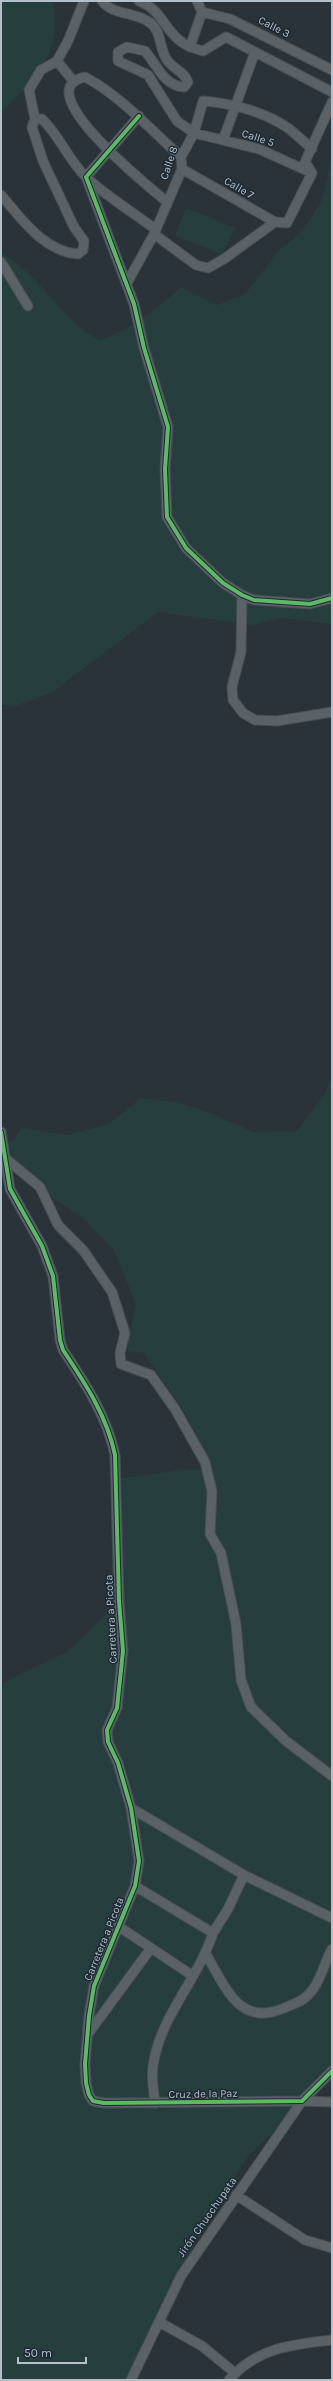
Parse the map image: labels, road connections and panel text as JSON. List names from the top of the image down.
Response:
{
  "streets": {
    "street": [
      "Calle 3",
      "Calle 5",
      "Calle 8",
      "Calle 7",
      "Carretera a Picota",
      "Cruz de la Paz",
      "Jirón Chucchupata"
    ]
  },
  "crossings": [
    ["Calle 5", "Calle 8"],
    ["Calle 5", "Calle 7"],
    ["Calle 8", "Calle 7"],
    ["Carretera a Picota", "Cruz de la Paz"],
    ["Cruz de la Paz", "Jirón Chucchupata"]
  ],
  "scale_bar": "50 m"
}
